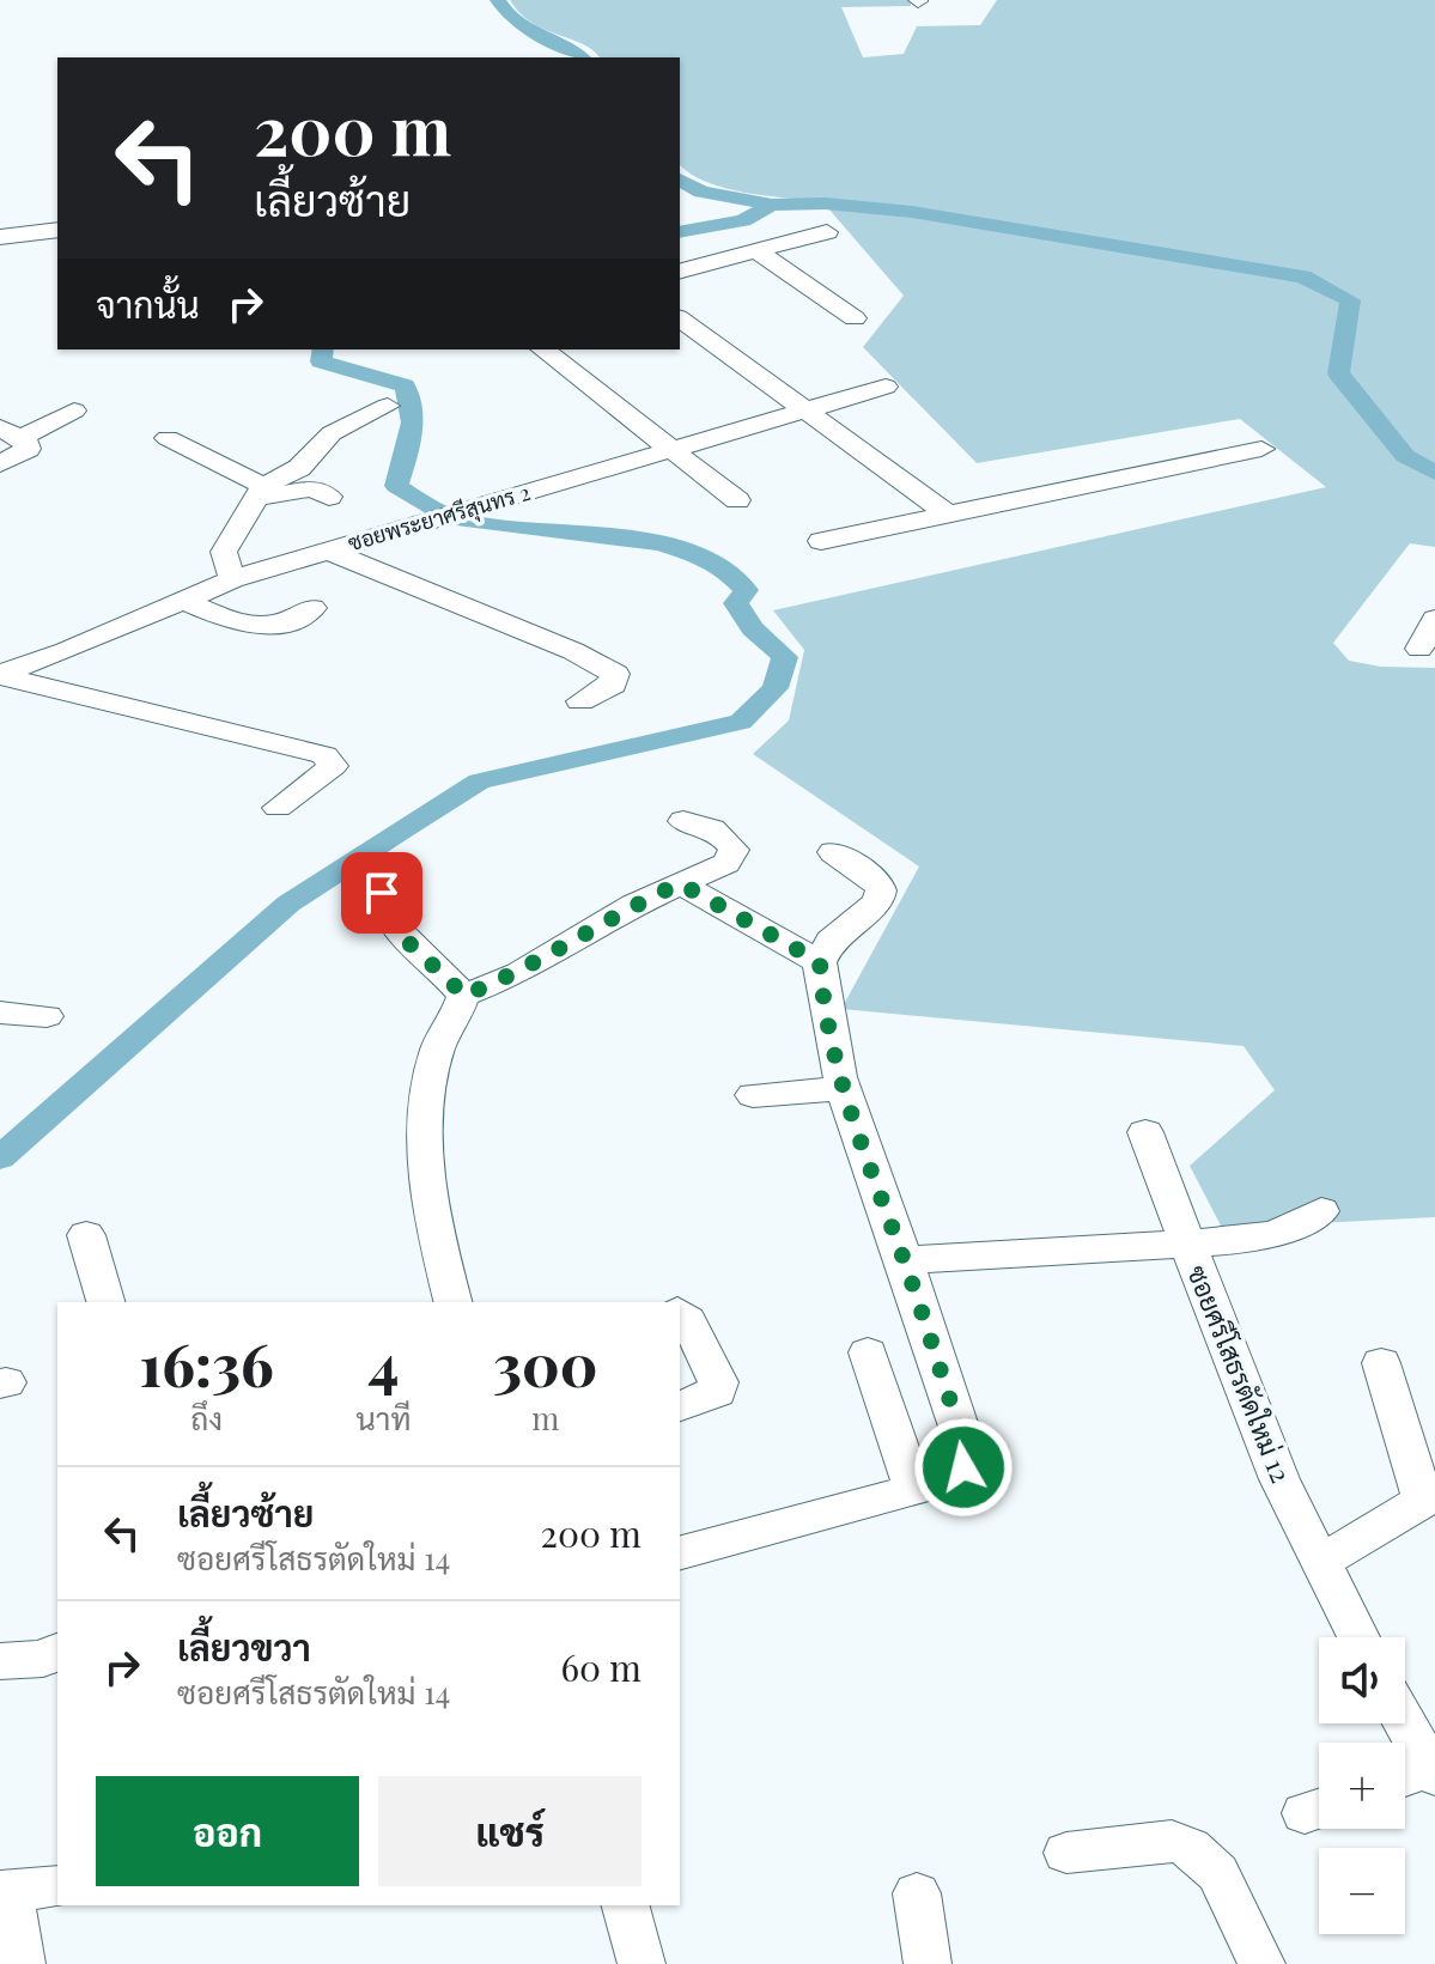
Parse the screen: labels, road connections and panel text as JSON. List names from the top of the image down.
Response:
{
  "streets": {
    "street": ["ซอยพระยาศรีสุนทร 2", "ซอยศรีโสธรตัดใหม่ 12"]
  },
  "page": {
    "turn": ["200 m", "เลี้ยวซ้าย"],
    "then": "จากนั้น",
    "eta": [
      "16:36",
      "ถึง",
      "4",
      "นาที",
      "300",
      "m"
    ],
    "list": [
      {
        "name": "เลี้ยวซ้าย",
        "note": "ซอยศรีโสธรตัดใหม่ 14",
        "value": "200 m"
      },
      {
        "name": "เลี้ยวขวา",
        "note": "ซอยศรีโสธรตัดใหม่ 14",
        "value": "60 m"
      }
    ],
    "map_buttons": ["+", "−"],
    "buttons": ["ออก", "แชร์"]
  }
}
